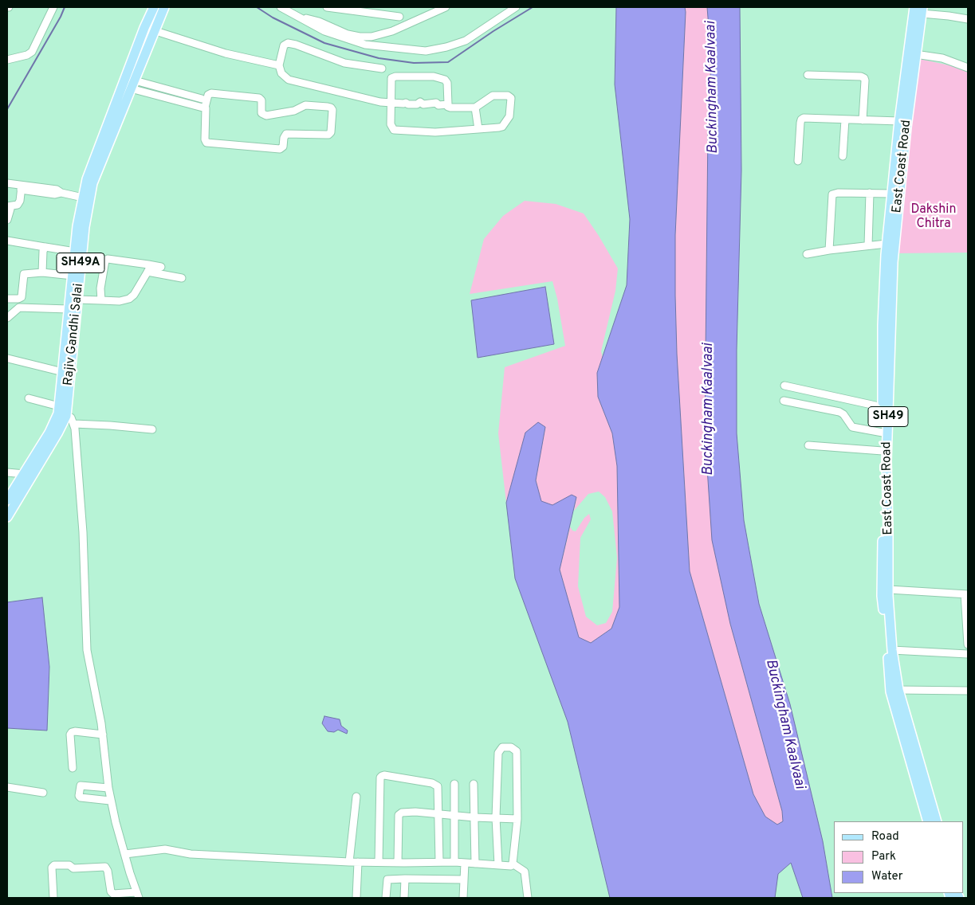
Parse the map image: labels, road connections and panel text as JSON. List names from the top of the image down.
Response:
{
  "streets": {
    "main road": [
      "East Coast Road",
      "SH49A",
      "Rajiv Gandhi Salai",
      "SH49"
    ]
  },
  "water": ["Buckingham Kaalvaai"],
  "parks": ["Dakshin Chitra"],
  "legend": ["Road", "Park", "Water"]
}
